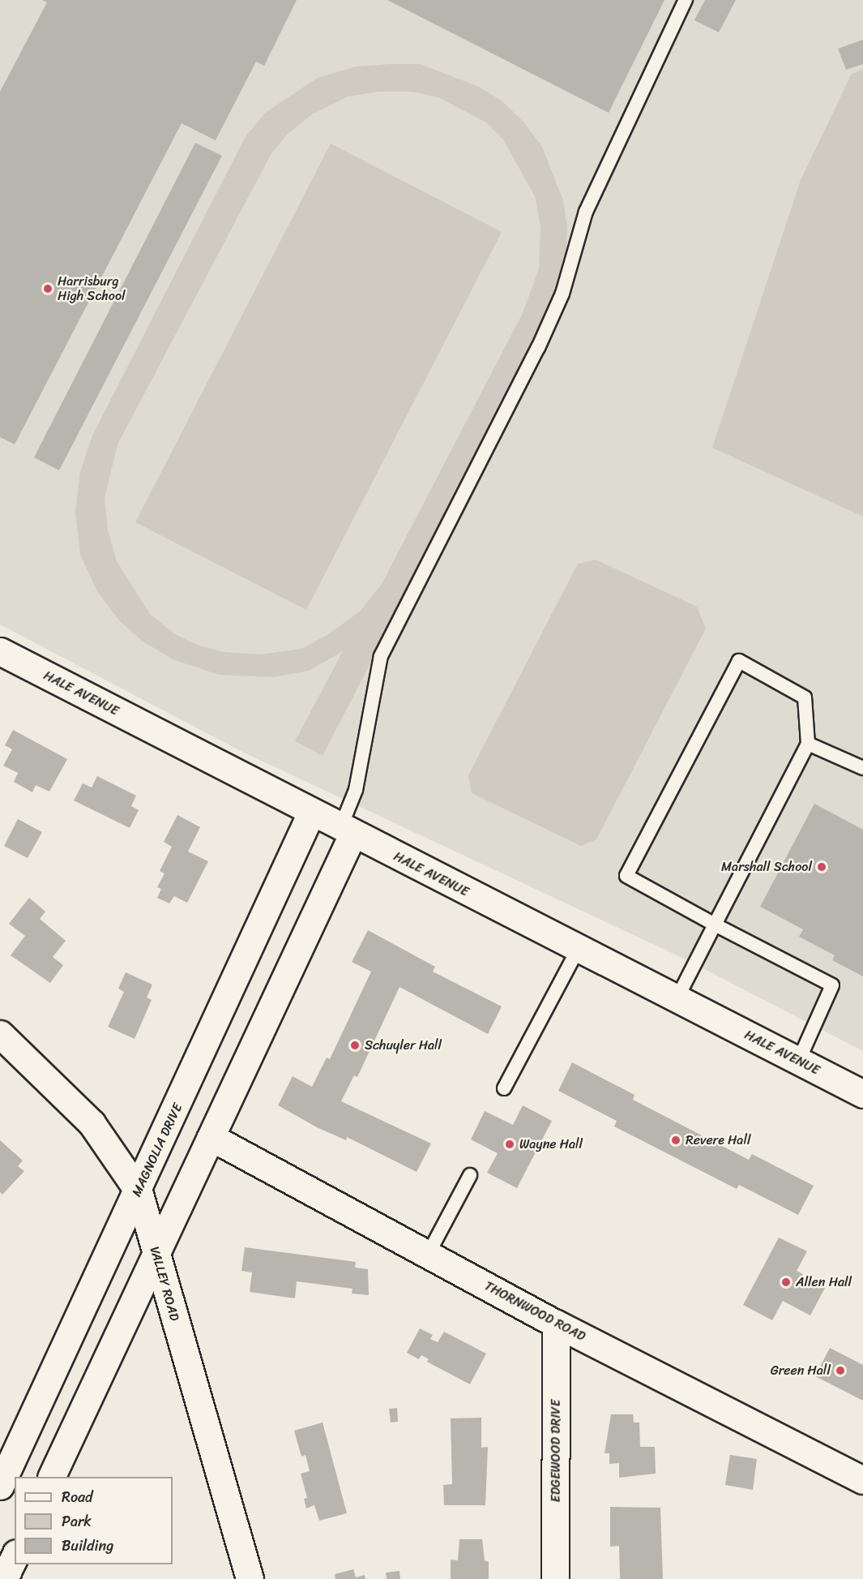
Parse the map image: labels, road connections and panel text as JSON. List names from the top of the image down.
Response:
{
  "streets": {
    "street": [
      "HALE AVENUE",
      "MAGNOLIA DRIVE",
      "VALLEY ROAD",
      "THORNWOOD ROAD",
      "EDGEWOOD DRIVE"
    ]
  },
  "crossings": [
    ["HALE AVENUE", "MAGNOLIA DRIVE"],
    ["MAGNOLIA DRIVE", "VALLEY ROAD"],
    ["THORNWOOD ROAD", "EDGEWOOD DRIVE"]
  ],
  "places": [
    "Harrisburg High School",
    "Marshall School",
    "Schuyler Hall",
    "Revere Hall",
    "Wayne Hall",
    "Allen Hall",
    "Green Hall"
  ],
  "legend": ["Road", "Park", "Building"]
}
